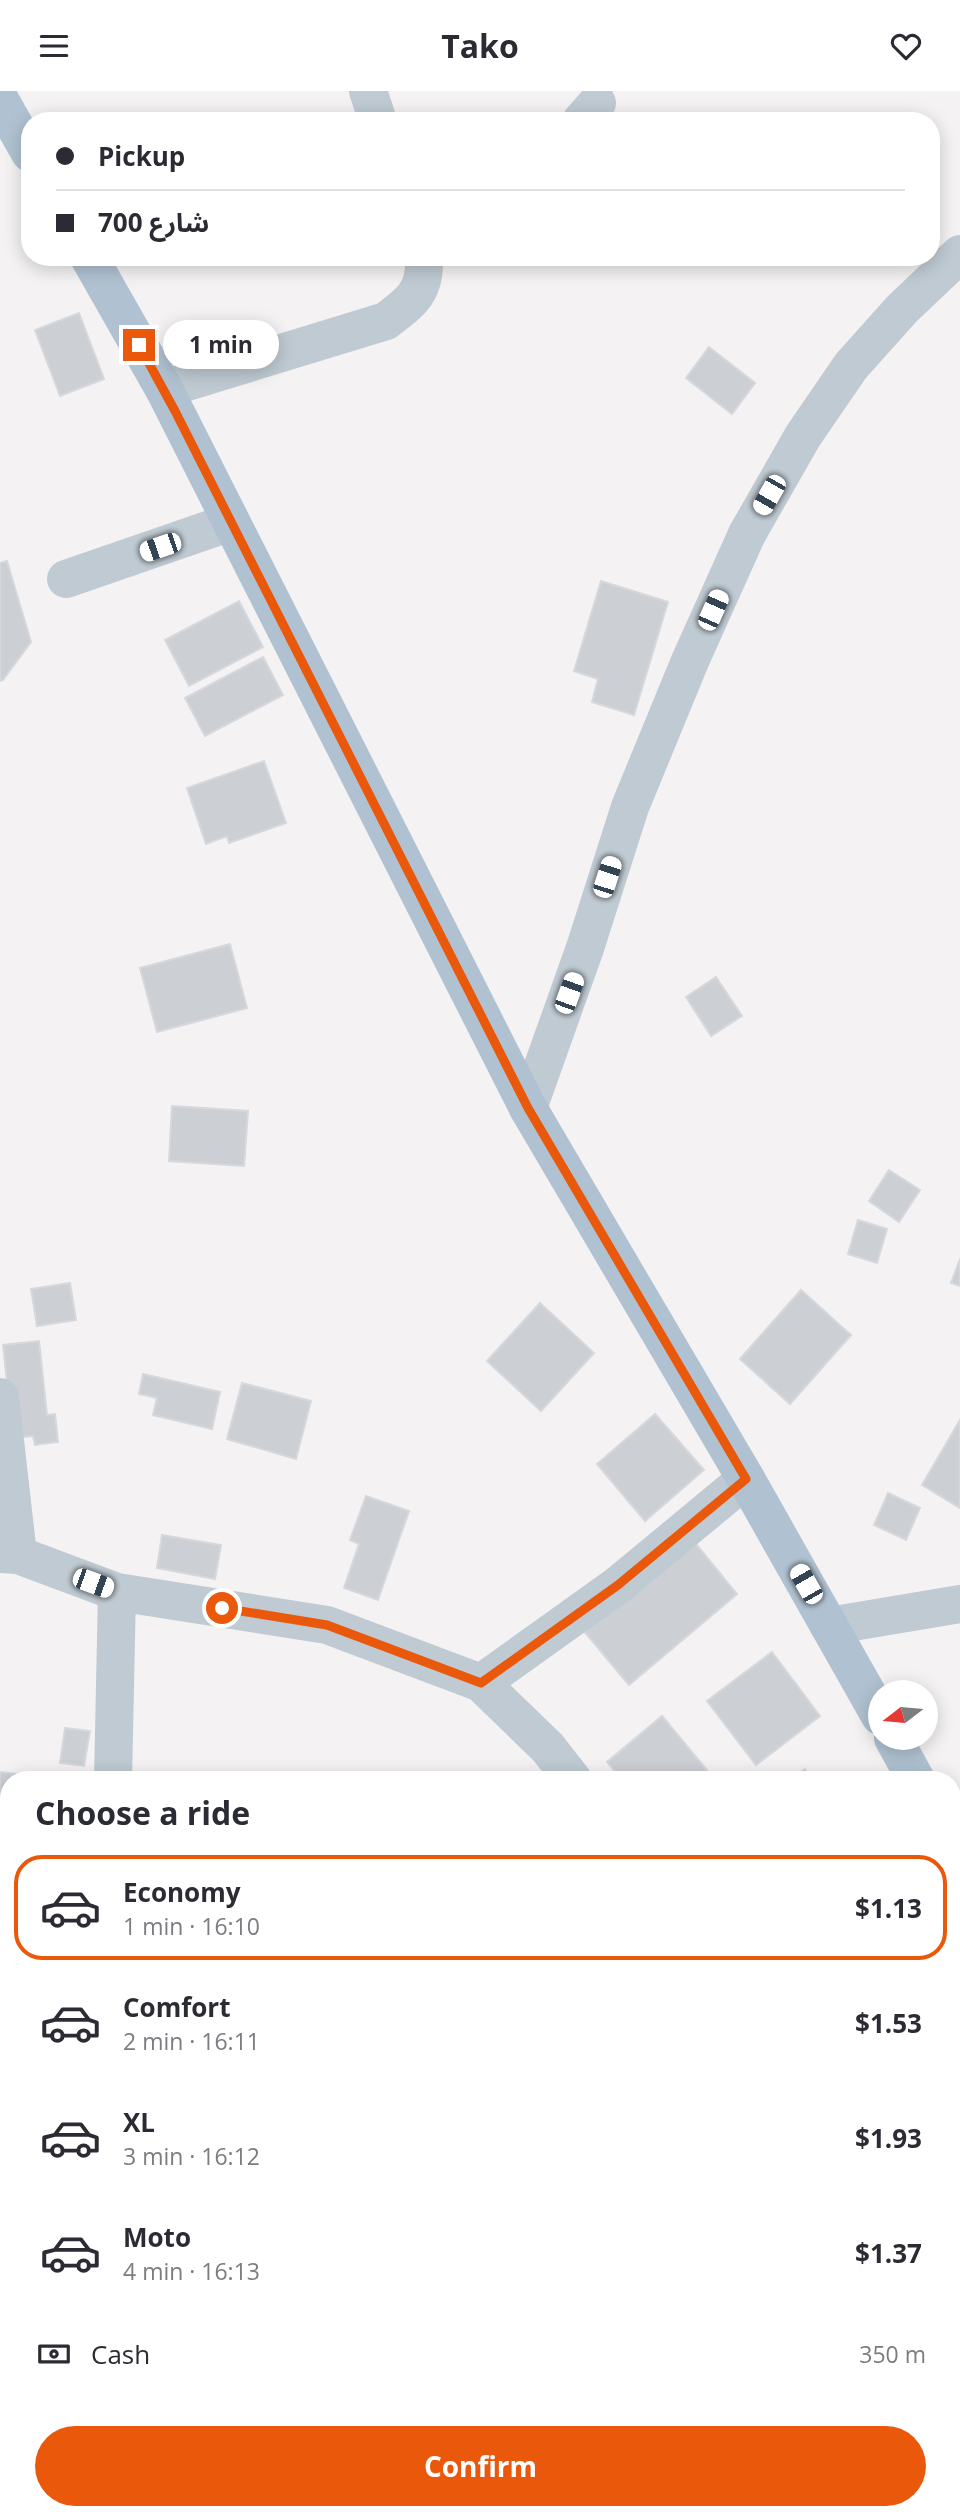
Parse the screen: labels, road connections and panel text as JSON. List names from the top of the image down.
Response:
{
  "north": "left",
  "page": {
    "header": "Tako",
    "banner": ["Pickup", "شارع 700"],
    "bubble": "1 min",
    "heading": "Choose a ride",
    "list": [
      {
        "name": "Economy",
        "note": "1 min · 16:10",
        "value": "$1.13"
      },
      {
        "name": "Comfort",
        "note": "2 min · 16:11",
        "value": "$1.53"
      },
      {
        "name": "XL",
        "note": "3 min · 16:12",
        "value": "$1.93"
      },
      {
        "name": "Moto",
        "note": "4 min · 16:13",
        "value": "$1.37"
      }
    ],
    "pay": ["Cash", "350 m"],
    "buttons": "Confirm"
  }
}
